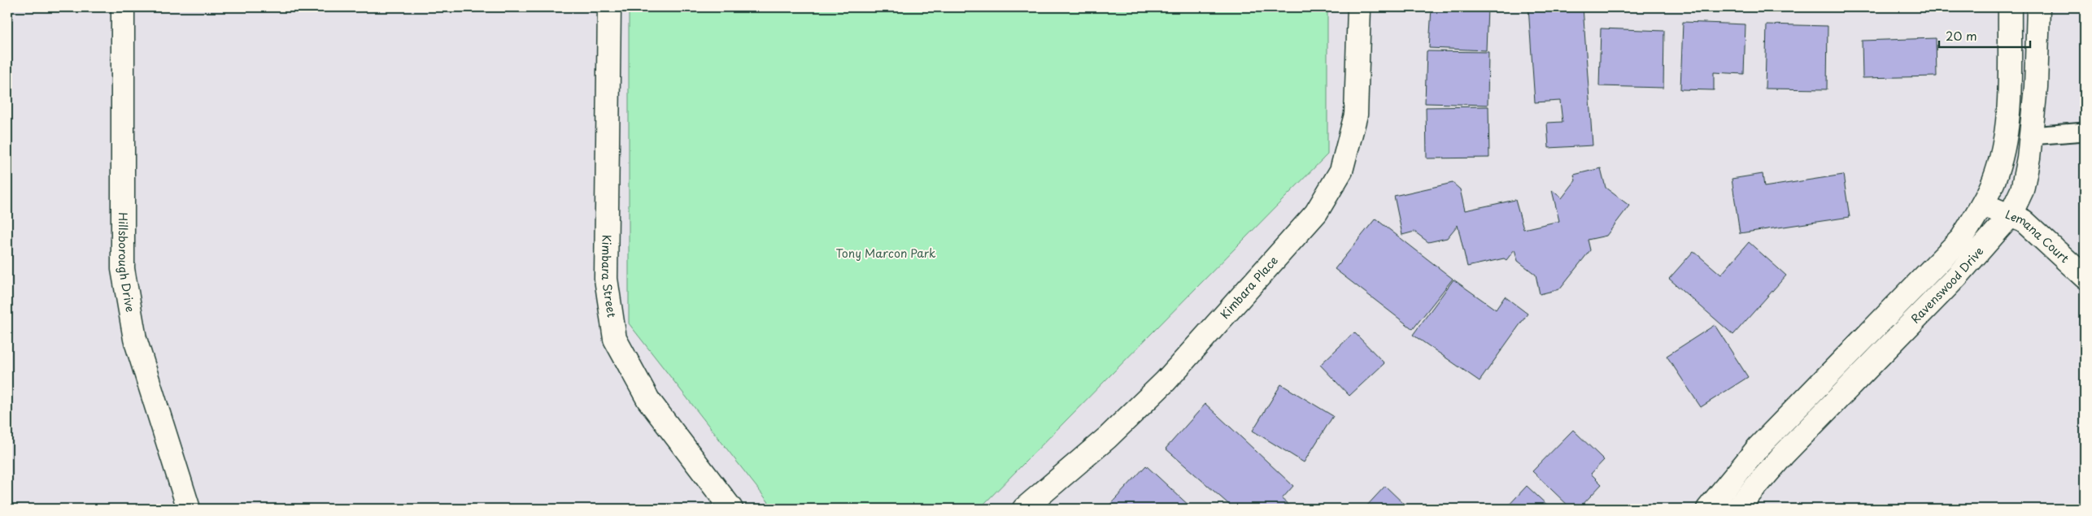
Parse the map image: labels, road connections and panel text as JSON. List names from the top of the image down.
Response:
{
  "streets": {
    "street": [
      "Lemana Court",
      "Hillsborough Drive",
      "Kimbara Street",
      "Ravenswood Drive",
      "Kimbara Place"
    ]
  },
  "crossings": [
    ["Lemana Court", "Ravenswood Drive"]
  ],
  "parks": ["Tony Marcon Park"],
  "scale_bar": "20 m"
}
